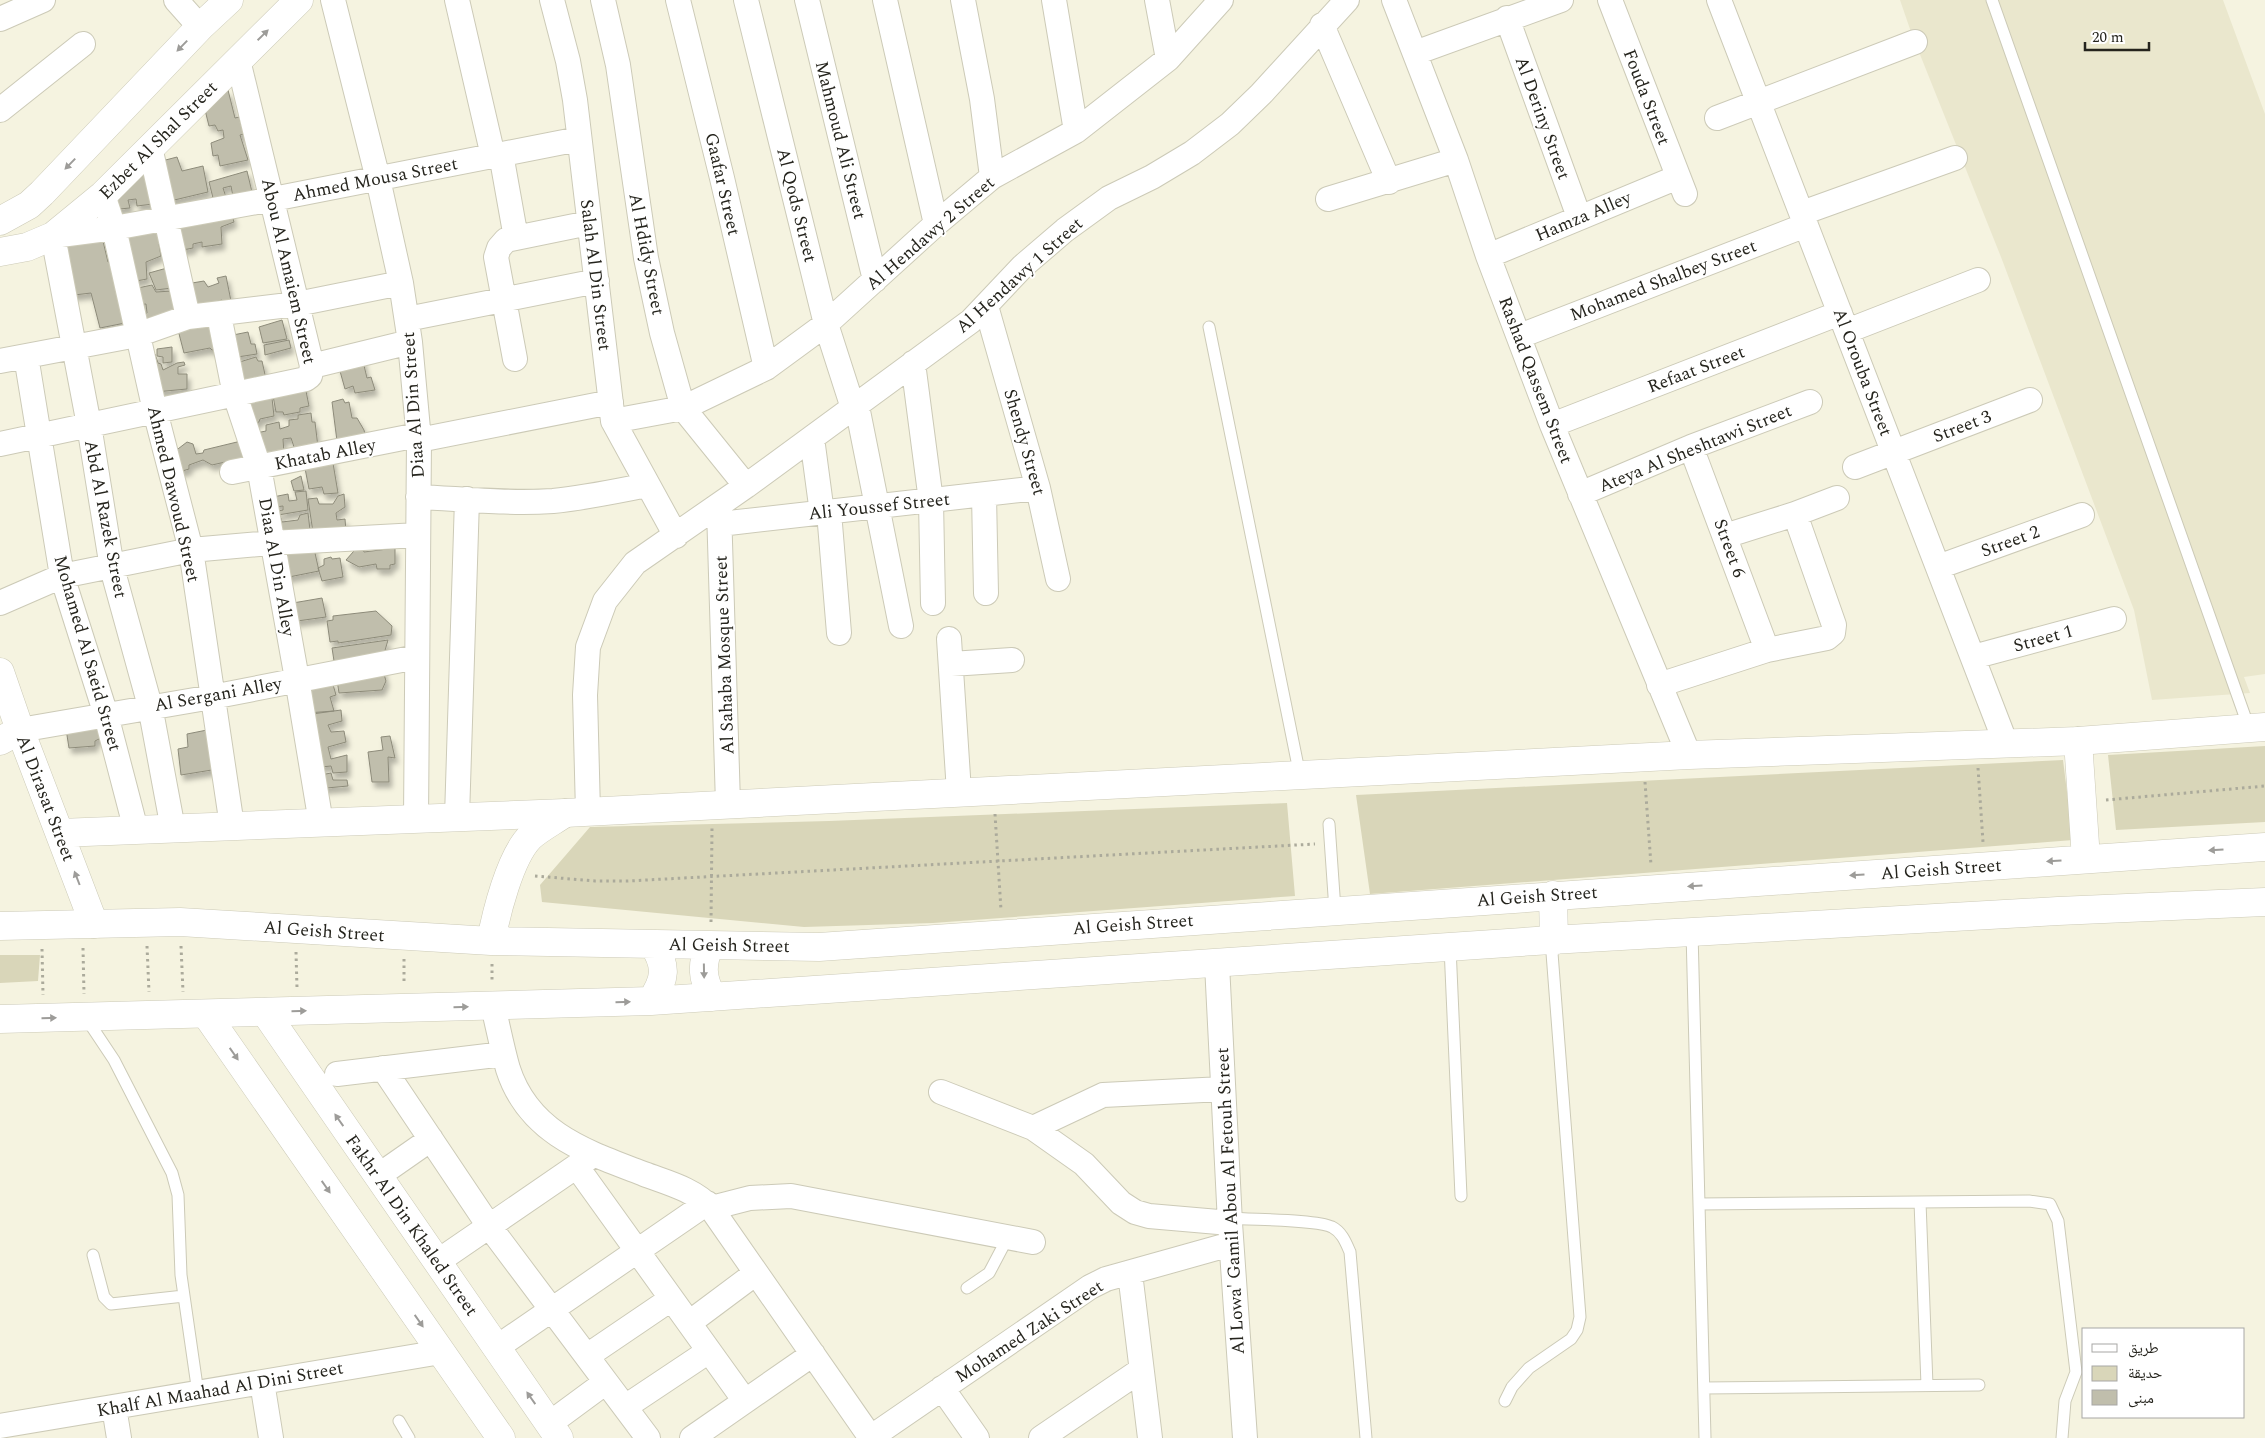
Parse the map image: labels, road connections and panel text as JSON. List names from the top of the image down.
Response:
{
  "streets": {
    "main road": [
      "Ezbet Al Shal Street",
      "Al Dirasat Street",
      "Al Geish Street",
      "Fakhr Al Din Khaled Street"
    ],
    "street": [
      "Fouda Street",
      "Al Deriny Street",
      "Mahmoud Ali Street",
      "Ahmed Mousa Street",
      "Gaafar Street",
      "Al Qods Street",
      "Hamza Alley",
      "Al Hendawy 2 Street",
      "Al Hdidy Street",
      "Abou Al Amaiem Street",
      "Salah Al Din Street",
      "Al Hendawy 1 Street",
      "Mohamed Shalbey Street",
      "Refaat Street",
      "Al Orouba Street",
      "Rashad Qassem Street",
      "Diaa Al Din Street",
      "Street 3",
      "Shendy Street",
      "Ateya Al Sheshtawi Street",
      "Khatab Alley",
      "Ahmed Dawoud Street",
      "Ali Youssef Street",
      "Abd Al Razek Street",
      "Street 2",
      "Street 6",
      "Diaa Al Din Alley",
      "Street 1",
      "Mohamed Al Saeid Street",
      "Al Sahaba Mosque Street",
      "Al Sergani Alley",
      "Al Lowa' Gamil Abou Al Fetouh Street",
      "Mohamed Zaki Street",
      "Khalf Al Maahad Al Dini Street"
    ]
  },
  "crossings": [
    ["Fouda Street", "Hamza Alley"],
    ["Al Deriny Street", "Hamza Alley"],
    ["Ezbet Al Shal Street", "Ahmed Mousa Street"],
    ["Ezbet Al Shal Street", "Abou Al Amaiem Street"],
    ["Ezbet Al Shal Street", "Ahmed Dawoud Street"],
    ["Ezbet Al Shal Street", "Abd Al Razek Street"],
    ["Mahmoud Ali Street", "Al Hendawy 2 Street"],
    ["Ahmed Mousa Street", "Abou Al Amaiem Street"],
    ["Ahmed Mousa Street", "Salah Al Din Street"],
    ["Ahmed Mousa Street", "Diaa Al Din Street"],
    ["Ahmed Mousa Street", "Ahmed Dawoud Street"],
    ["Ahmed Mousa Street", "Abd Al Razek Street"],
    ["Gaafar Street", "Al Hendawy 2 Street"],
    ["Al Qods Street", "Al Hendawy 2 Street"],
    ["Al Qods Street", "Al Hendawy 1 Street"],
    ["Al Qods Street", "Ali Youssef Street"],
    ["Hamza Alley", "Rashad Qassem Street"],
    ["Al Hendawy 2 Street", "Al Hdidy Street"],
    ["Al Hendawy 2 Street", "Salah Al Din Street"],
    ["Al Hendawy 2 Street", "Khatab Alley"],
    ["Al Hdidy Street", "Al Hendawy 1 Street"],
    ["Abou Al Amaiem Street", "Ahmed Dawoud Street"],
    ["Abou Al Amaiem Street", "Abd Al Razek Street"],
    ["Abou Al Amaiem Street", "Diaa Al Din Alley"],
    ["Abou Al Amaiem Street", "Mohamed Al Saeid Street"],
    ["Salah Al Din Street", "Al Hendawy 1 Street"],
    ["Salah Al Din Street", "Khatab Alley"],
    ["Al Hendawy 1 Street", "Shendy Street"],
    ["Al Hendawy 1 Street", "Ali Youssef Street"],
    ["Al Hendawy 1 Street", "Al Sahaba Mosque Street"],
    ["Mohamed Shalbey Street", "Al Orouba Street"],
    ["Mohamed Shalbey Street", "Rashad Qassem Street"],
    ["Refaat Street", "Al Orouba Street"],
    ["Refaat Street", "Rashad Qassem Street"],
    ["Al Orouba Street", "Street 3"],
    ["Al Orouba Street", "Street 2"],
    ["Al Orouba Street", "Street 1"],
    ["Rashad Qassem Street", "Ateya Al Sheshtawi Street"],
    ["Diaa Al Din Street", "Khatab Alley"],
    ["Diaa Al Din Street", "Al Sergani Alley"],
    ["Shendy Street", "Ali Youssef Street"],
    ["Ateya Al Sheshtawi Street", "Street 6"],
    ["Khatab Alley", "Diaa Al Din Alley"],
    ["Ahmed Dawoud Street", "Al Sergani Alley"],
    ["Ali Youssef Street", "Al Sahaba Mosque Street"],
    ["Abd Al Razek Street", "Al Sergani Alley"],
    ["Diaa Al Din Alley", "Al Sergani Alley"],
    ["Mohamed Al Saeid Street", "Al Sergani Alley"],
    ["Al Sergani Alley", "Al Dirasat Street"],
    ["Al Dirasat Street", "Al Geish Street"],
    ["Al Lowa' Gamil Abou Al Fetouh Street", "Mohamed Zaki Street"]
  ],
  "one_way": ["Al Dirasat Street"],
  "legend": ["طريق", "حديقة", "مبنى"],
  "scale_bar": "20 m"
}
